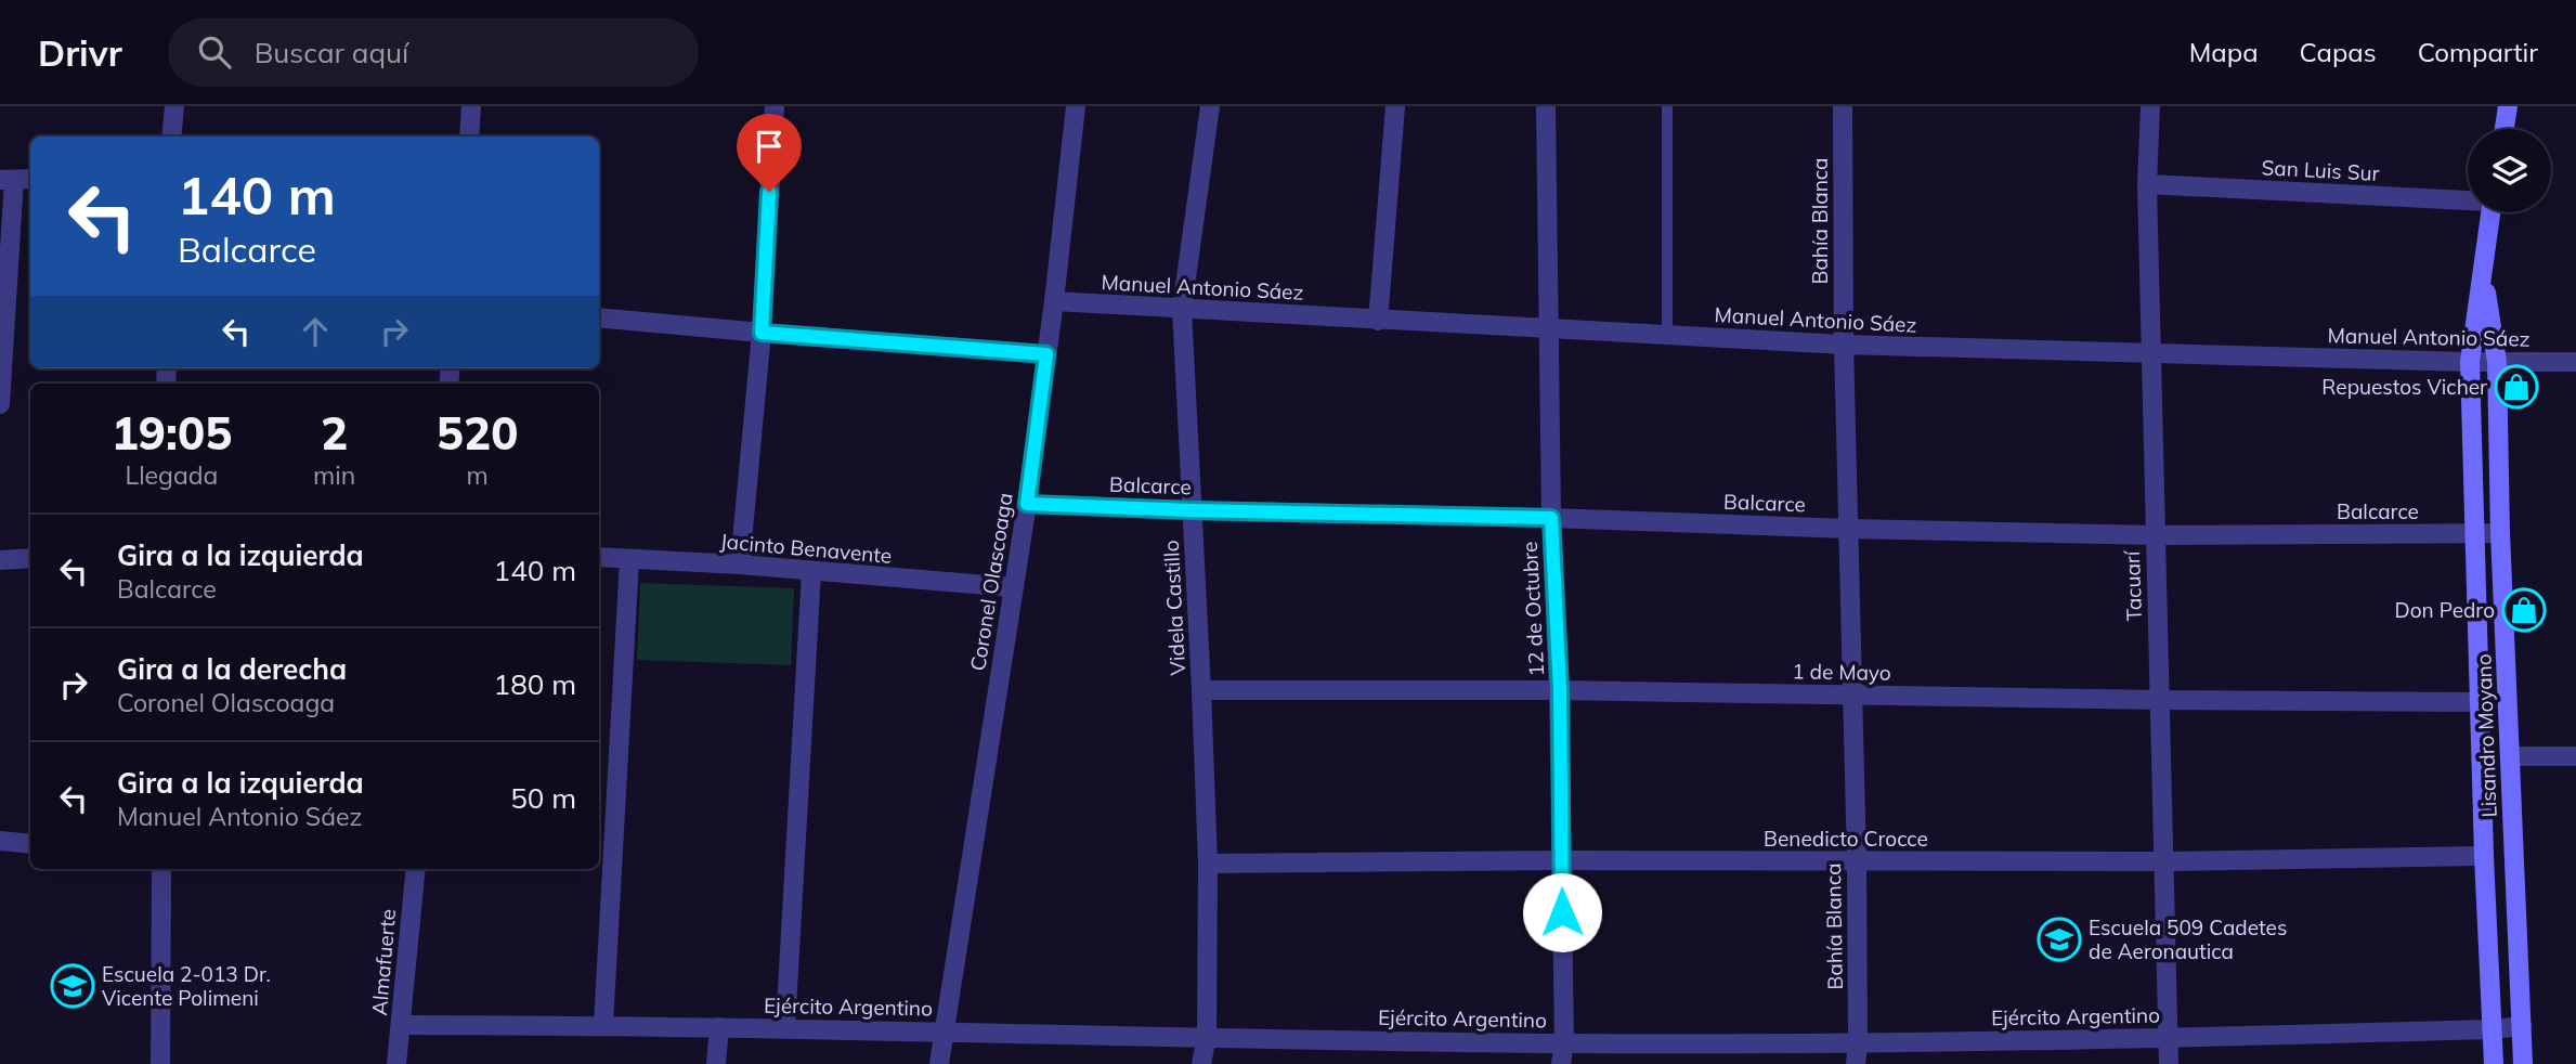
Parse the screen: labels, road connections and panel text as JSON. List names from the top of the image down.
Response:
{
  "streets": {
    "main road": ["Lisandro Moyano"],
    "street": [
      "San Luis Sur",
      "Bahía Blanca",
      "Manuel Antonio Sáez",
      "Balcarce",
      "Jacinto Benavente",
      "Coronel Olascoaga",
      "Tacuarí",
      "Videla Castillo",
      "12 de Octubre",
      "1 de Mayo",
      "Benedicto Crocce",
      "Almafuerte",
      "Ejército Argentino"
    ]
  },
  "crossings": [
    ["San Luis Sur", "Tacuarí"],
    ["Bahía Blanca", "Manuel Antonio Sáez"],
    ["Bahía Blanca", "Balcarce"],
    ["Bahía Blanca", "1 de Mayo"],
    ["Bahía Blanca", "Benedicto Crocce"],
    ["Bahía Blanca", "Ejército Argentino"],
    ["Manuel Antonio Sáez", "Coronel Olascoaga"],
    ["Manuel Antonio Sáez", "Tacuarí"],
    ["Manuel Antonio Sáez", "Videla Castillo"],
    ["Manuel Antonio Sáez", "12 de Octubre"],
    ["Manuel Antonio Sáez", "Lisandro Moyano"],
    ["Balcarce", "Coronel Olascoaga"],
    ["Balcarce", "Tacuarí"],
    ["Balcarce", "Videla Castillo"],
    ["Balcarce", "12 de Octubre"],
    ["Balcarce", "Lisandro Moyano"],
    ["Jacinto Benavente", "Coronel Olascoaga"],
    ["Coronel Olascoaga", "Ejército Argentino"],
    ["Tacuarí", "1 de Mayo"],
    ["Tacuarí", "Benedicto Crocce"],
    ["Tacuarí", "Ejército Argentino"],
    ["Videla Castillo", "1 de Mayo"],
    ["Videla Castillo", "Benedicto Crocce"],
    ["Videla Castillo", "Ejército Argentino"],
    ["12 de Octubre", "1 de Mayo"],
    ["12 de Octubre", "Benedicto Crocce"],
    ["12 de Octubre", "Ejército Argentino"],
    ["1 de Mayo", "Lisandro Moyano"],
    ["Lisandro Moyano", "Benedicto Crocce"],
    ["Lisandro Moyano", "Ejército Argentino"],
    ["Almafuerte", "Ejército Argentino"]
  ],
  "places": {
    "shop": ["Repuestos Vicher", "Don Pedro"],
    "school or university": ["Escuela 509 Cadetes de Aeronautica", "Escuela 2-013 Dr. Vicente Polimeni"]
  },
  "page": {
    "header": "Drivr",
    "search": "Buscar aquí",
    "nav": ["Mapa", "Capas", "Compartir"],
    "turn": ["140 m", "Balcarce"],
    "eta": [
      "19:05",
      "Llegada",
      "2",
      "min",
      "520",
      "m"
    ],
    "list": [
      {
        "name": "Gira a la izquierda",
        "note": "Balcarce",
        "value": "140 m"
      },
      {
        "name": "Gira a la derecha",
        "note": "Coronel Olascoaga",
        "value": "180 m"
      },
      {
        "name": "Gira a la izquierda",
        "note": "Manuel Antonio Sáez",
        "value": "50 m"
      }
    ]
  }
}
